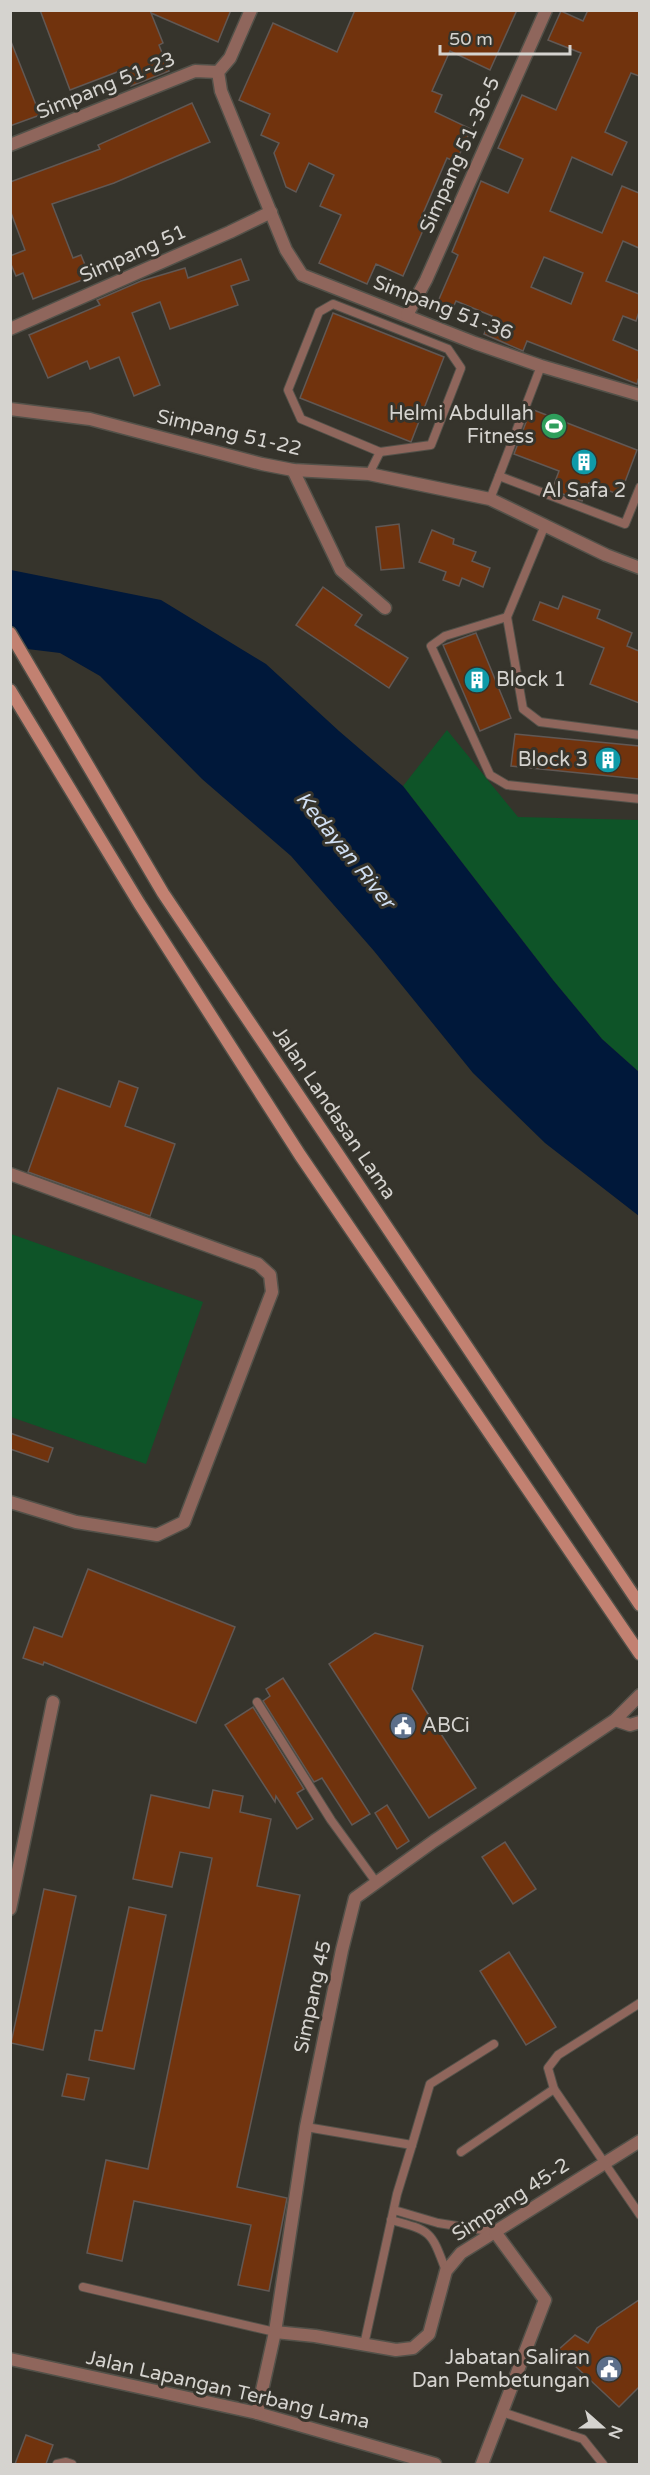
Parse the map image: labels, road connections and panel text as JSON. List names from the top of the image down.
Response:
{
  "streets": {
    "main road": ["Jalan Landasan Lama"],
    "street": [
      "Simpang 51-23",
      "Simpang 51-36-5",
      "Simpang 51",
      "Simpang 51-36",
      "Simpang 51-22",
      "Simpang 45",
      "Simpang 45-2",
      "Jalan Lapangan Terbang Lama"
    ]
  },
  "crossings": [
    ["Simpang 51-23", "Simpang 51-36"],
    ["Simpang 51-36-5", "Simpang 51-36"],
    ["Simpang 51", "Simpang 51-36"],
    ["Simpang 45", "Simpang 45-2"],
    ["Simpang 45", "Jalan Lapangan Terbang Lama"]
  ],
  "water": ["Kedayan River"],
  "places": {
    "sports": ["Helmi Abdullah Fitness"],
    "building": ["Al Safa 2", "Block 1", "Block 3"],
    "public building": ["ABCi", "Jabatan Saliran Dan Pembetungan"]
  },
  "scale_bar": "50 m",
  "north": "right"
}
